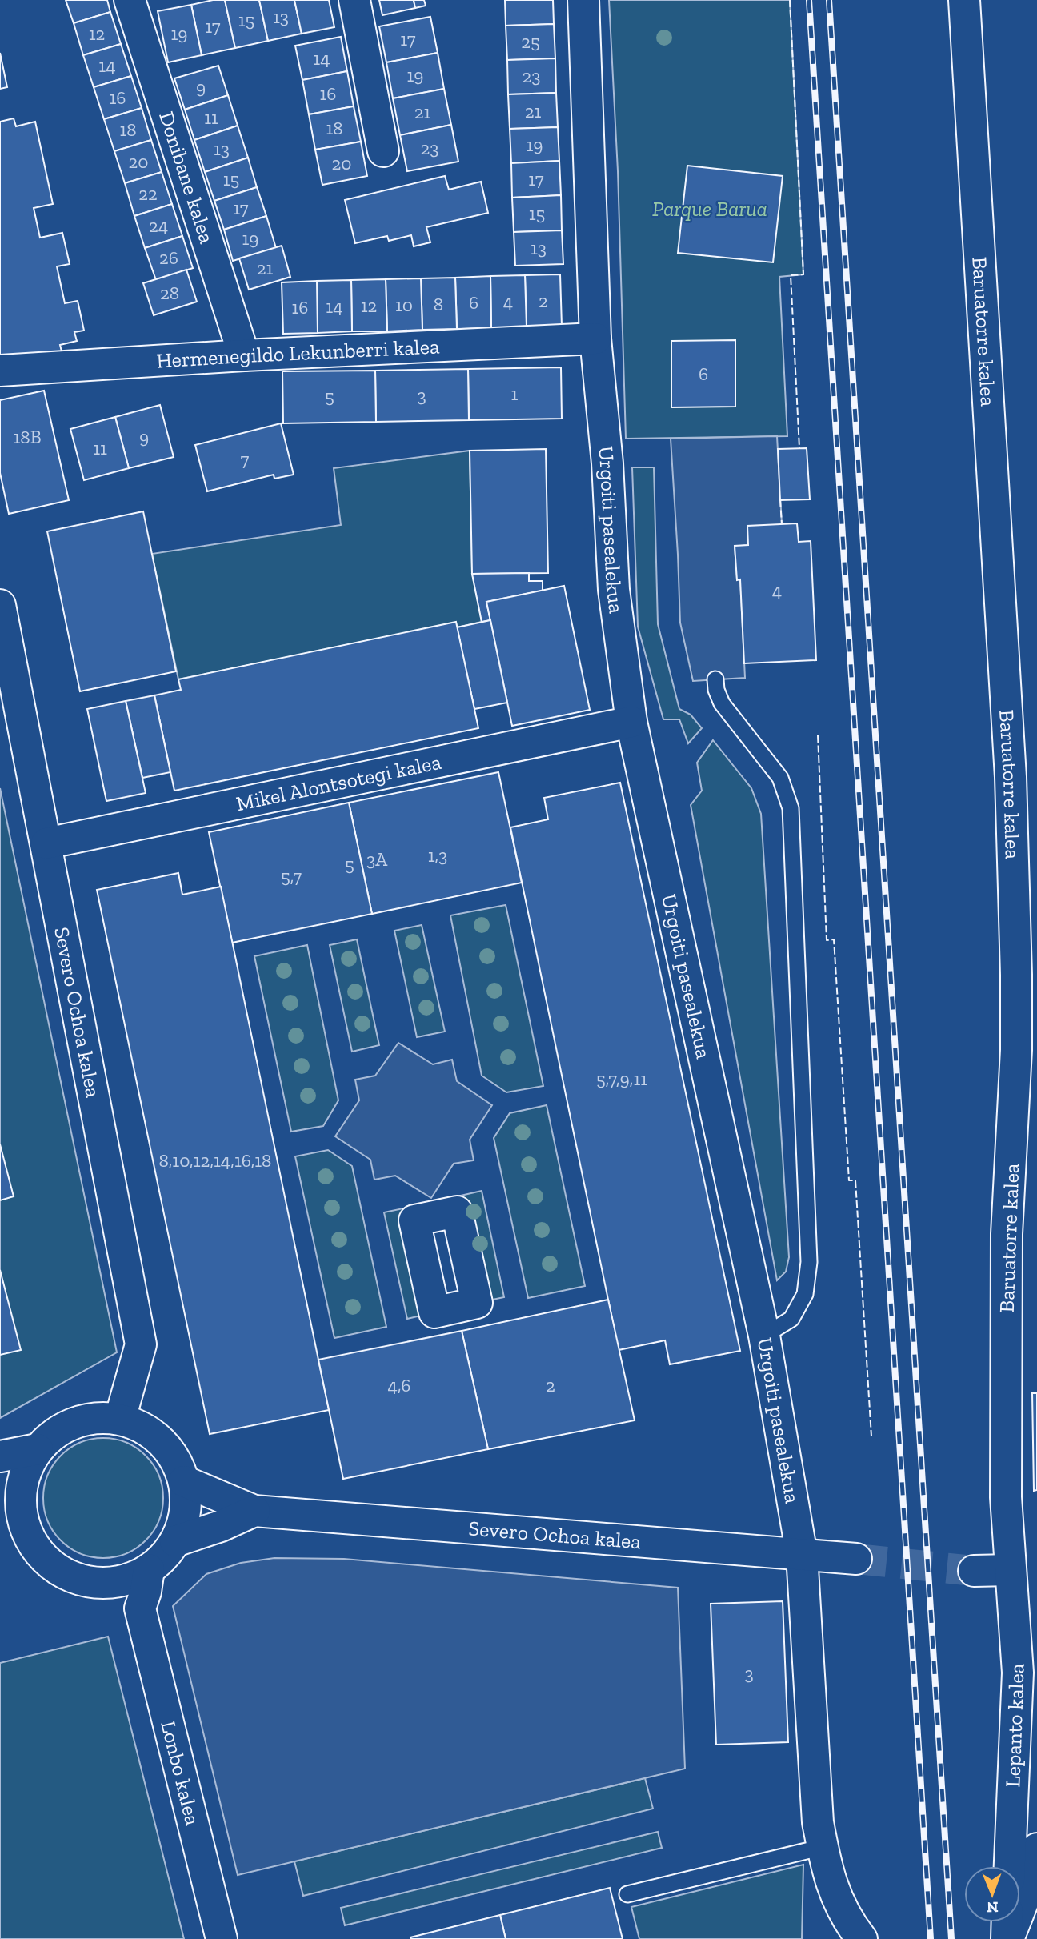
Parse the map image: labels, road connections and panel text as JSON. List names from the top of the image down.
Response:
{
  "streets": {
    "street": [
      "Donibane kalea",
      "Baruatorre kalea",
      "Hermenegildo Lekunberri kalea",
      "Urgoiti pasealekua",
      "Mikel Alontsotegi kalea",
      "Severo Ochoa kalea",
      "Lepanto kalea",
      "Lonbo kalea"
    ]
  },
  "crossings": [
    ["Donibane kalea", "Hermenegildo Lekunberri kalea"],
    ["Baruatorre kalea", "Lepanto kalea"],
    ["Hermenegildo Lekunberri kalea", "Urgoiti pasealekua"],
    ["Urgoiti pasealekua", "Mikel Alontsotegi kalea"],
    ["Urgoiti pasealekua", "Severo Ochoa kalea"],
    ["Mikel Alontsotegi kalea", "Severo Ochoa kalea"],
    ["Severo Ochoa kalea", "Lonbo kalea"]
  ],
  "parks": ["Parque Barua"],
  "house_numbers": [
    "13",
    "15",
    "17",
    "12",
    "19",
    "17",
    "25",
    "14",
    "14",
    "19",
    "23",
    "9",
    "16",
    "16",
    "21",
    "21",
    "11",
    "18",
    "18",
    "19",
    "23",
    "13",
    "20",
    "20",
    "15",
    "17",
    "22",
    "17",
    "15",
    "24",
    "19",
    "13",
    "26",
    "21",
    "28",
    "2",
    "4",
    "6",
    "8",
    "10",
    "12",
    "14",
    "16",
    "6",
    "1",
    "3",
    "5",
    "18B",
    "9",
    "11",
    "7",
    "4",
    "1,3",
    "3A",
    "5",
    "5,7",
    "5,7,9,11",
    "8,10,12,14,16,18",
    "4,6",
    "2",
    "3"
  ],
  "north": "bottom"
}
